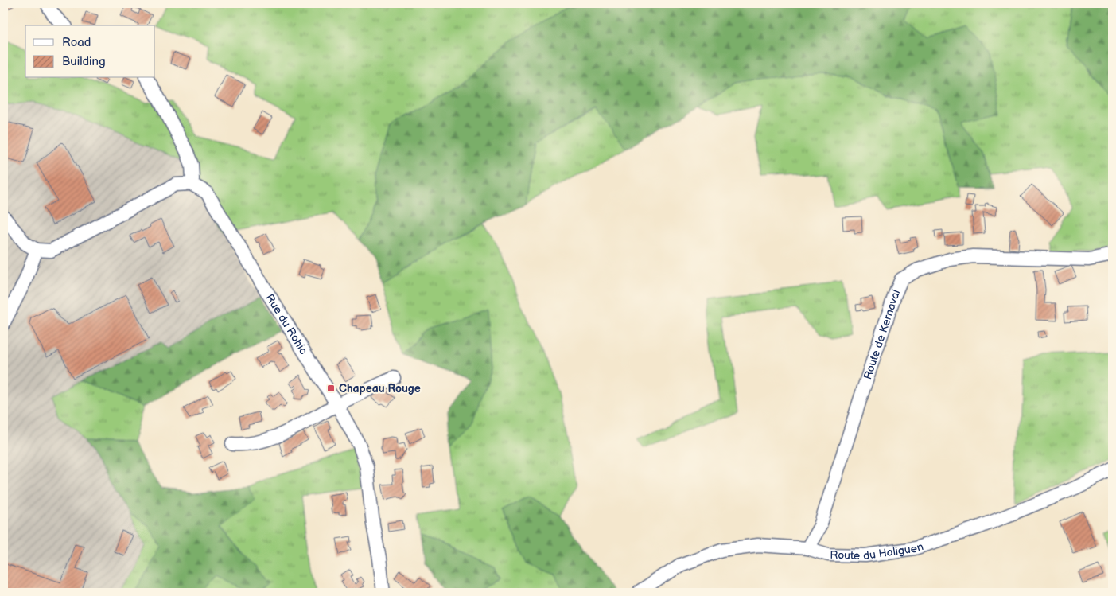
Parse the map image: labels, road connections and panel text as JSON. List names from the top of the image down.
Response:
{
  "streets": {
    "street": ["Rue du Rohic", "Route de Kernaval", "Route du Haliguen"]
  },
  "crossings": [
    ["Route de Kernaval", "Route du Haliguen"]
  ],
  "places": {
    "transit": ["Chapeau Rouge"]
  },
  "legend": ["Road", "Building"]
}
